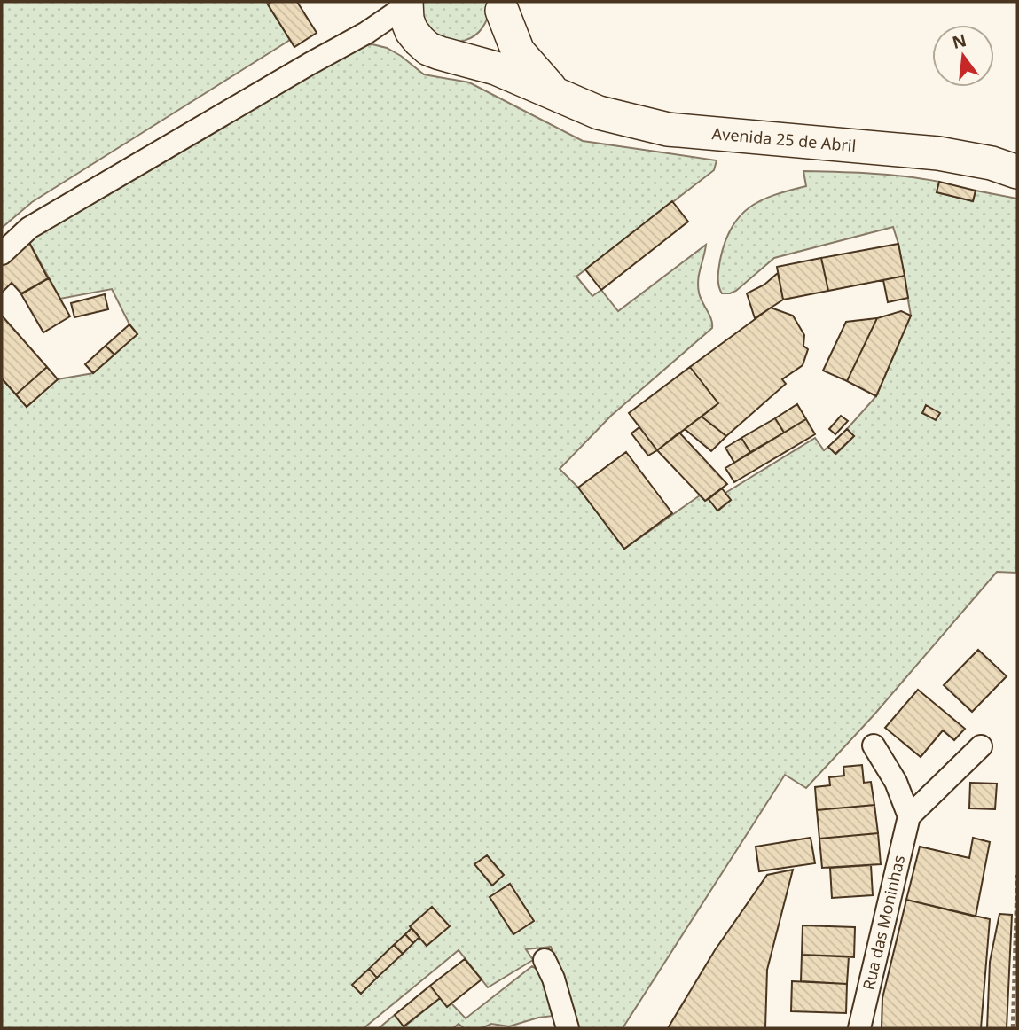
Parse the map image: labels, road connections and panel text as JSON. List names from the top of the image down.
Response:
{
  "streets": {
    "main road": ["Avenida 25 de Abril"],
    "street": ["Rua das Moninhas"]
  },
  "north": "top"
}
